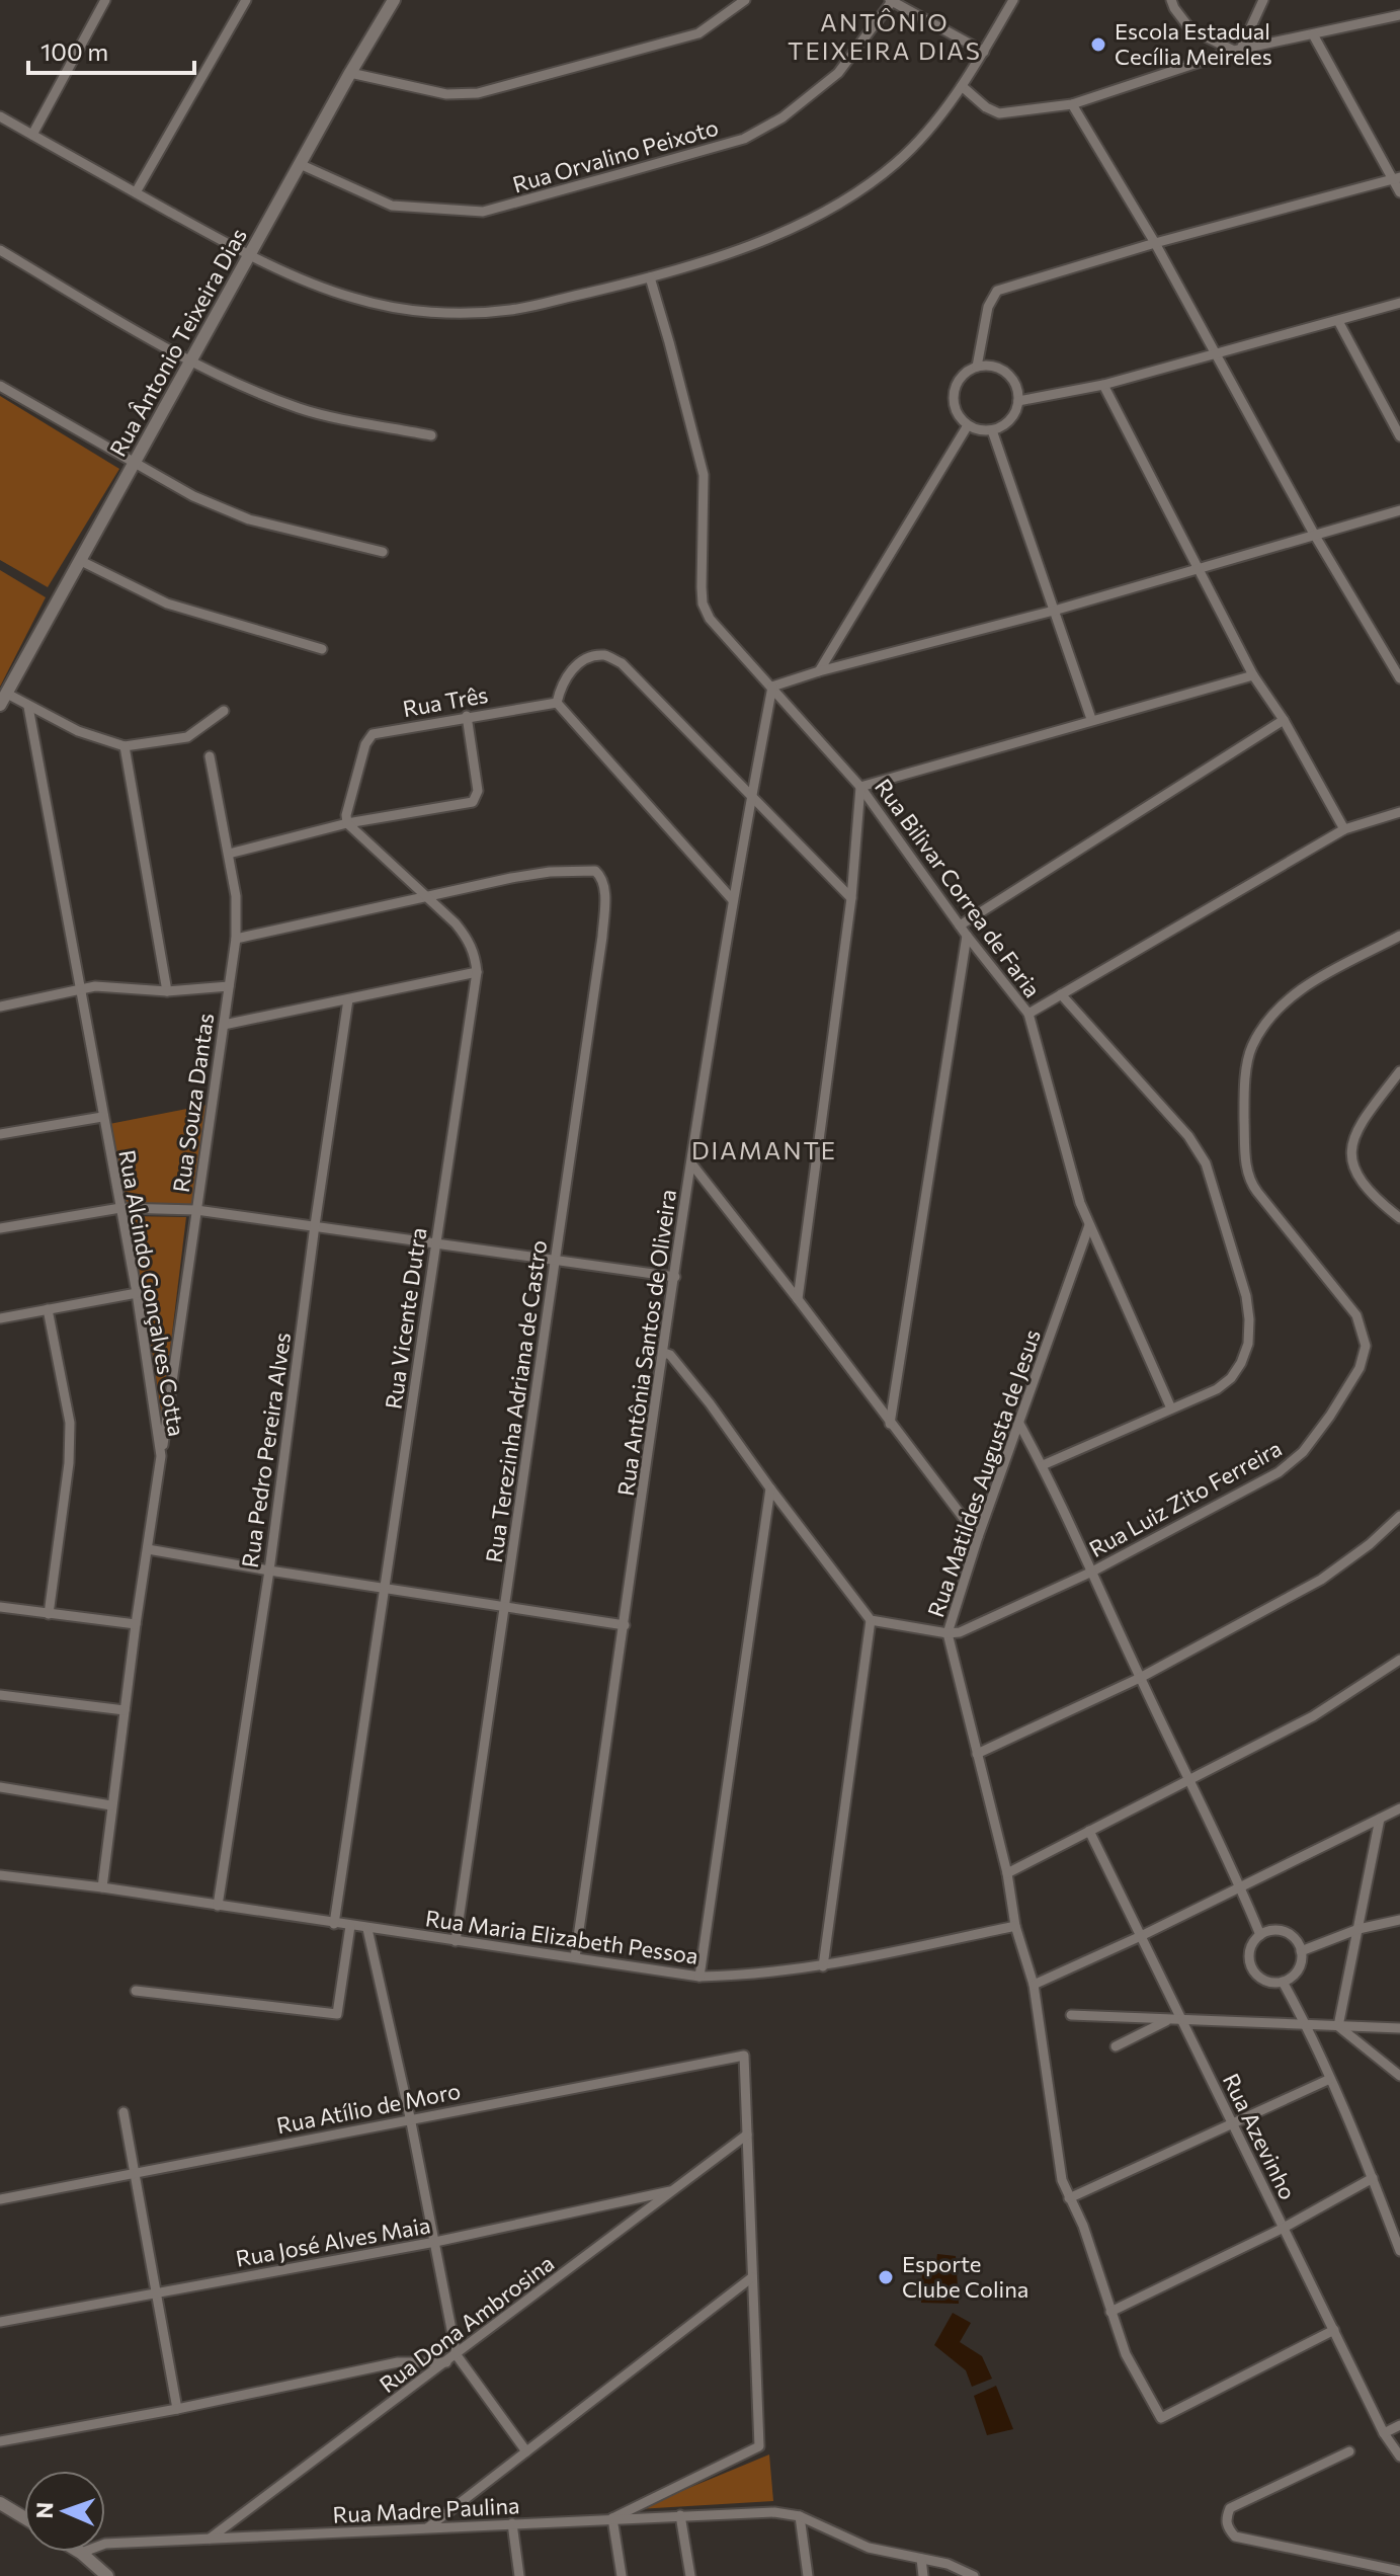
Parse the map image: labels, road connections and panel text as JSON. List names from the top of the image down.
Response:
{
  "streets": {
    "main road": ["Rua Ântonio Teixeira Dias"],
    "street": [
      "Rua Orvalino Peixoto",
      "Rua Três",
      "Rua Bilivar Correa de Faria",
      "Rua Souza Dantas",
      "Rua Alcindo Gonçalves Cotta",
      "Rua Vicente Dutra",
      "Rua Antônia Santos de Oliveira",
      "Rua Terezinha Adriana de Castro",
      "Rua Pedro Pereira Alves",
      "Rua Matildes Augusta de Jesus",
      "Rua Luiz Zito Ferreira",
      "Rua Maria Elizabeth Pessoa",
      "Rua Atílio de Moro",
      "Rua Azevinho",
      "Rua José Alves Maia",
      "Rua Dona Ambrosina",
      "Rua Madre Paulina"
    ]
  },
  "crossings": [
    ["Rua Orvalino Peixoto", "Rua Ântonio Teixeira Dias"],
    ["Rua Bilivar Correa de Faria", "Rua Antônia Santos de Oliveira"],
    ["Rua Bilivar Correa de Faria", "Rua Matildes Augusta de Jesus"],
    ["Rua Souza Dantas", "Rua Alcindo Gonçalves Cotta"],
    ["Rua Alcindo Gonçalves Cotta", "Rua Maria Elizabeth Pessoa"],
    ["Rua Vicente Dutra", "Rua Maria Elizabeth Pessoa"],
    ["Rua Antônia Santos de Oliveira", "Rua Maria Elizabeth Pessoa"],
    ["Rua Terezinha Adriana de Castro", "Rua Maria Elizabeth Pessoa"],
    ["Rua Pedro Pereira Alves", "Rua Maria Elizabeth Pessoa"],
    ["Rua Matildes Augusta de Jesus", "Rua Luiz Zito Ferreira"],
    ["Rua Matildes Augusta de Jesus", "Rua Maria Elizabeth Pessoa"],
    ["Rua Matildes Augusta de Jesus", "Rua Azevinho"],
    ["Rua Atílio de Moro", "Rua Dona Ambrosina"],
    ["Rua José Alves Maia", "Rua Dona Ambrosina"],
    ["Rua Dona Ambrosina", "Rua Madre Paulina"]
  ],
  "districts": ["ANTÔNIO TEIXEIRA DIAS", "DIAMANTE"],
  "places": ["Escola Estadual Cecília Meireles", "Esporte Clube Colina"],
  "scale_bar": "100 m",
  "north": "left"
}
